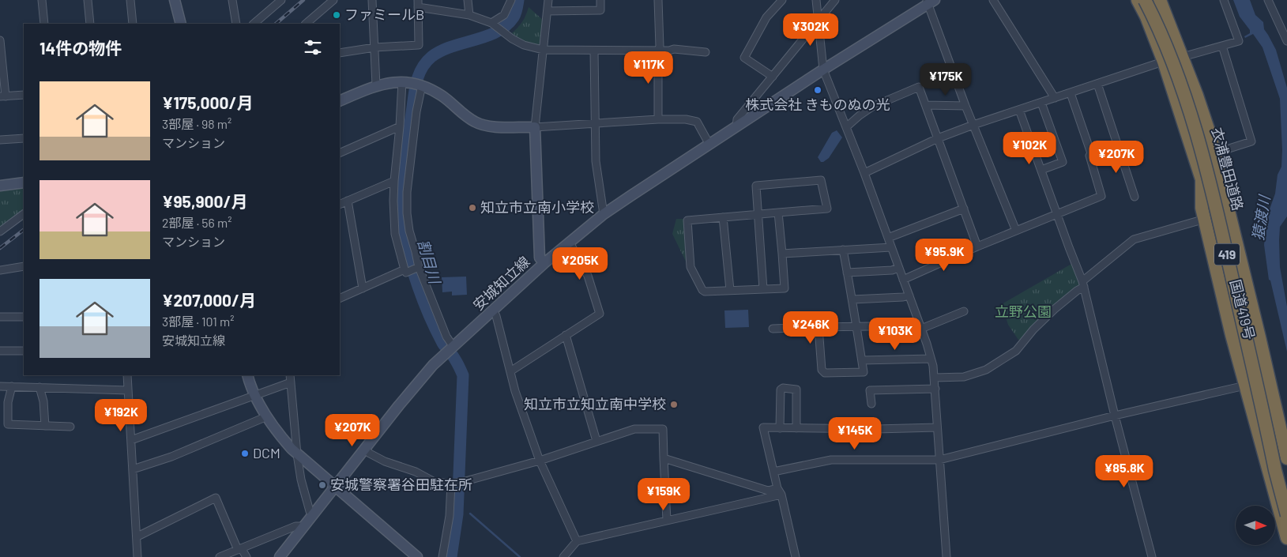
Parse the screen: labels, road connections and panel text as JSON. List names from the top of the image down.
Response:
{
  "streets": {
    "highway": ["衣浦豊田道路", "419", "国道419号"],
    "main road": ["安城知立線"]
  },
  "crossings": [
    ["衣浦豊田道路", "国道419号"]
  ],
  "water": ["猿渡川", "割目川"],
  "parks": ["立野公園"],
  "places": [
    "ファミールB",
    "株式会社 きものぬの光",
    "知立市立南小学校",
    "知立市立知立南中学校",
    "DCM",
    "安城警察署谷田駐在所"
  ],
  "north": "right",
  "page": {
    "price": [
      "¥302K",
      "¥117K",
      "¥175K",
      "¥102K",
      "¥207K",
      "¥95.9K",
      "¥205K",
      "¥246K",
      "¥103K",
      "¥192K",
      "¥207K",
      "¥145K",
      "¥85.8K",
      "¥159K"
    ],
    "heading": "14件の物件",
    "list": [
      {
        "name": "¥175,000/月",
        "note": "3部屋 · 98 m² · マンション"
      },
      {
        "name": "¥95,900/月",
        "note": "2部屋 · 56 m² · マンション"
      },
      {
        "name": "¥207,000/月",
        "note": "3部屋 · 101 m² · 安城知立線"
      }
    ]
  }
}
